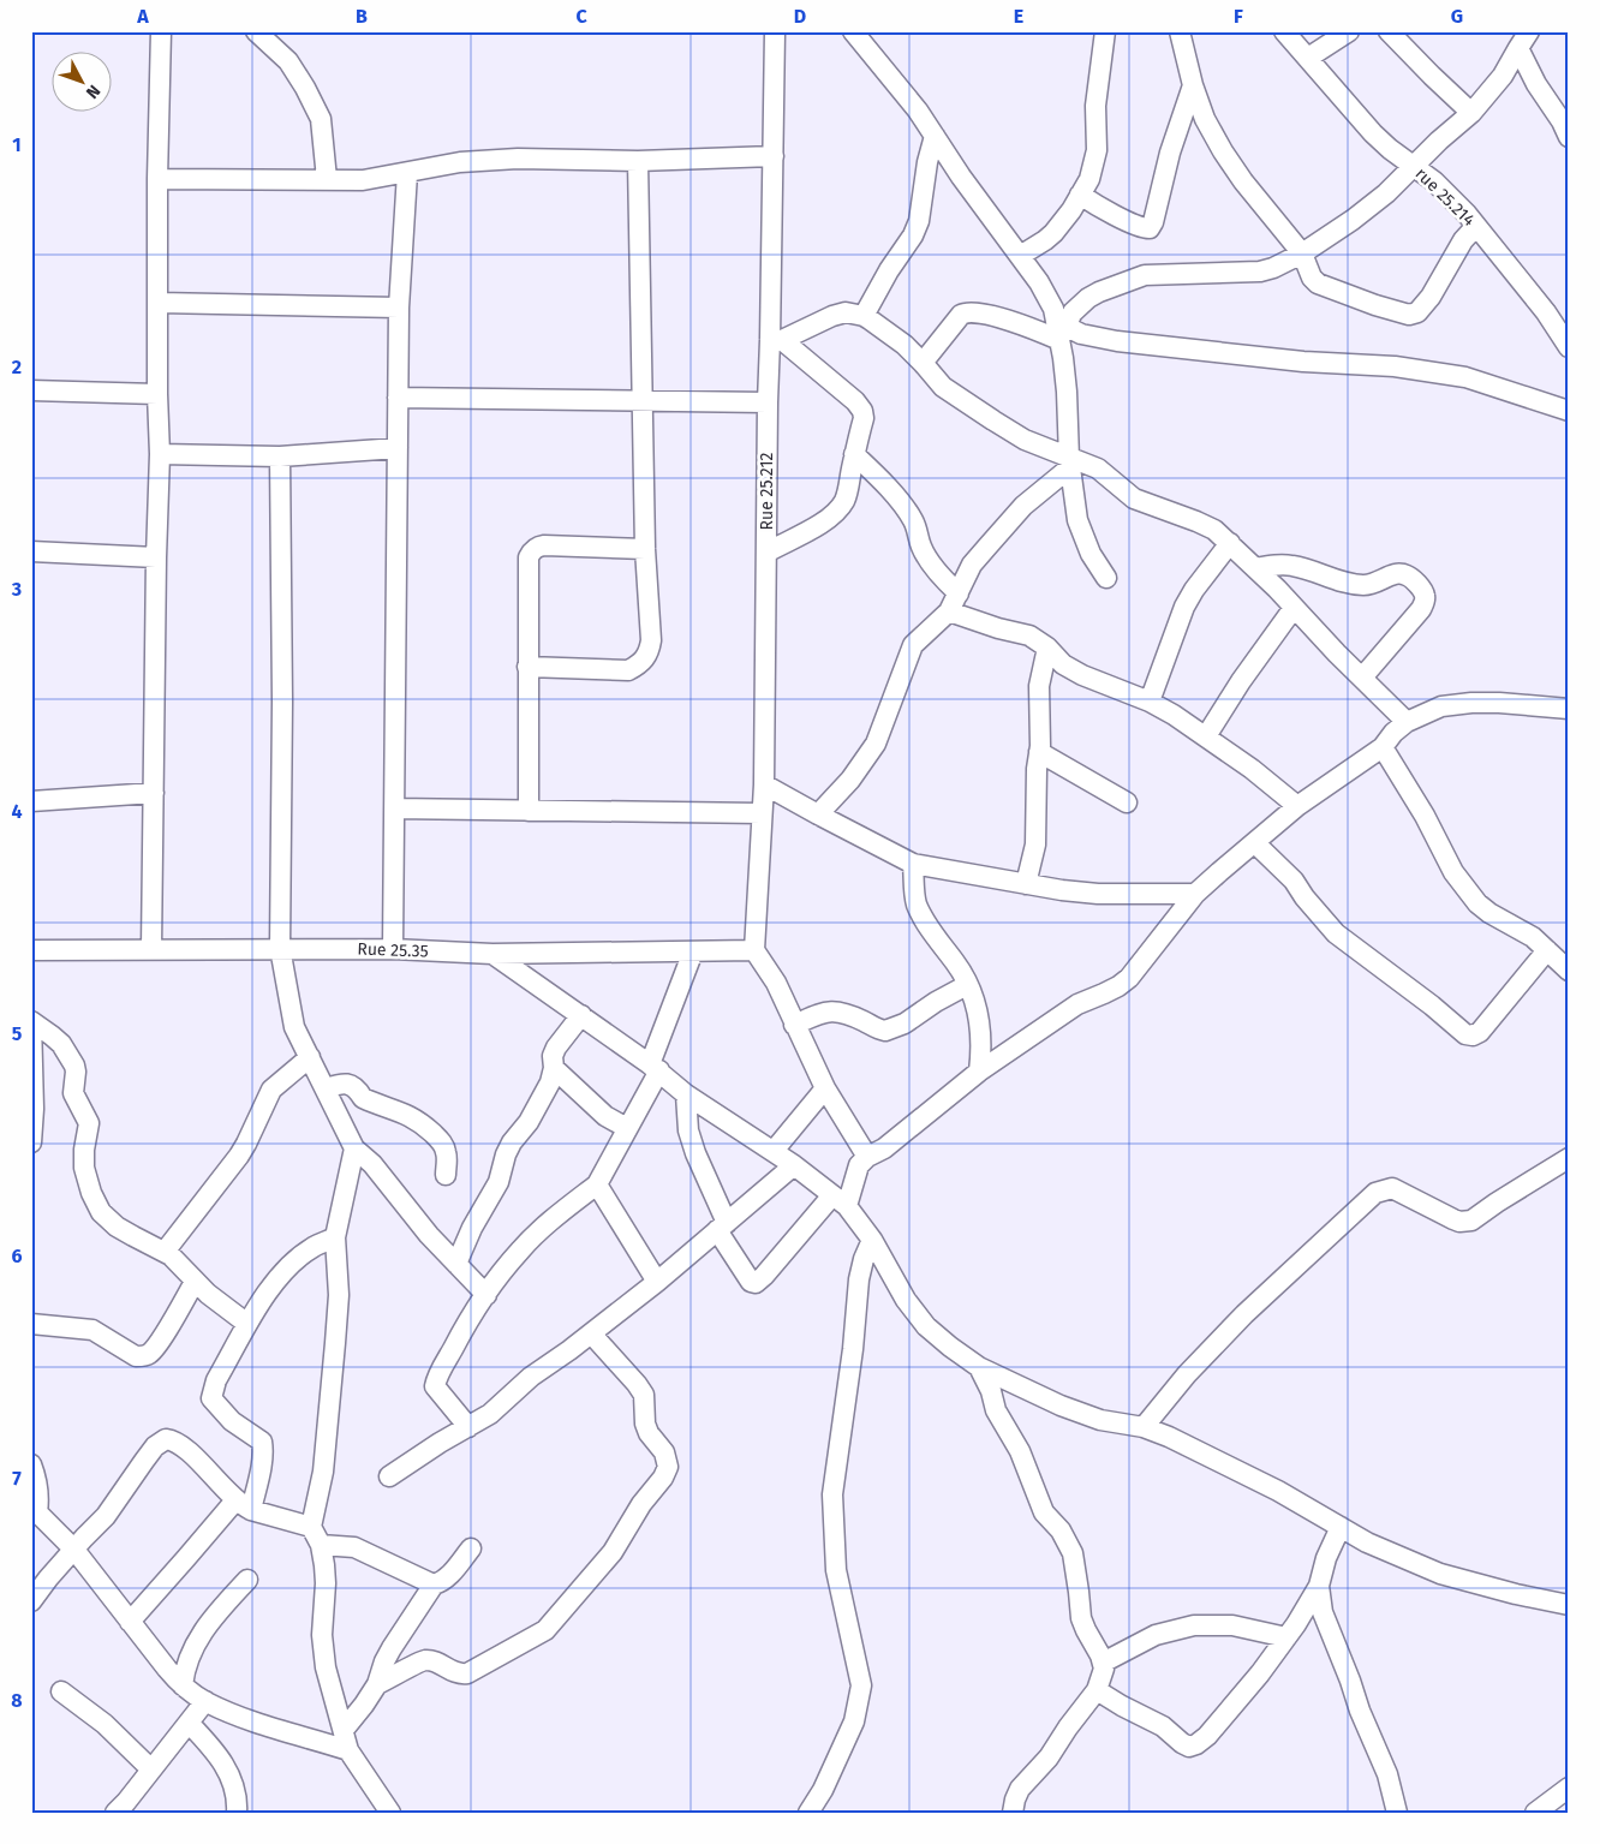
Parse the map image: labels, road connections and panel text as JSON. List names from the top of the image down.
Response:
{
  "streets": {
    "street": ["rue 25.214", "Rue 25.212", "Rue 25.35"]
  },
  "crossings": [
    ["Rue 25.212", "Rue 25.35"]
  ],
  "north": "bottom right",
  "grid": {
    "columns": [
      "A",
      "B",
      "C",
      "D",
      "E",
      "F",
      "G"
    ],
    "rows": [
      "1",
      "2",
      "3",
      "4",
      "5",
      "6",
      "7",
      "8"
    ]
  }
}
